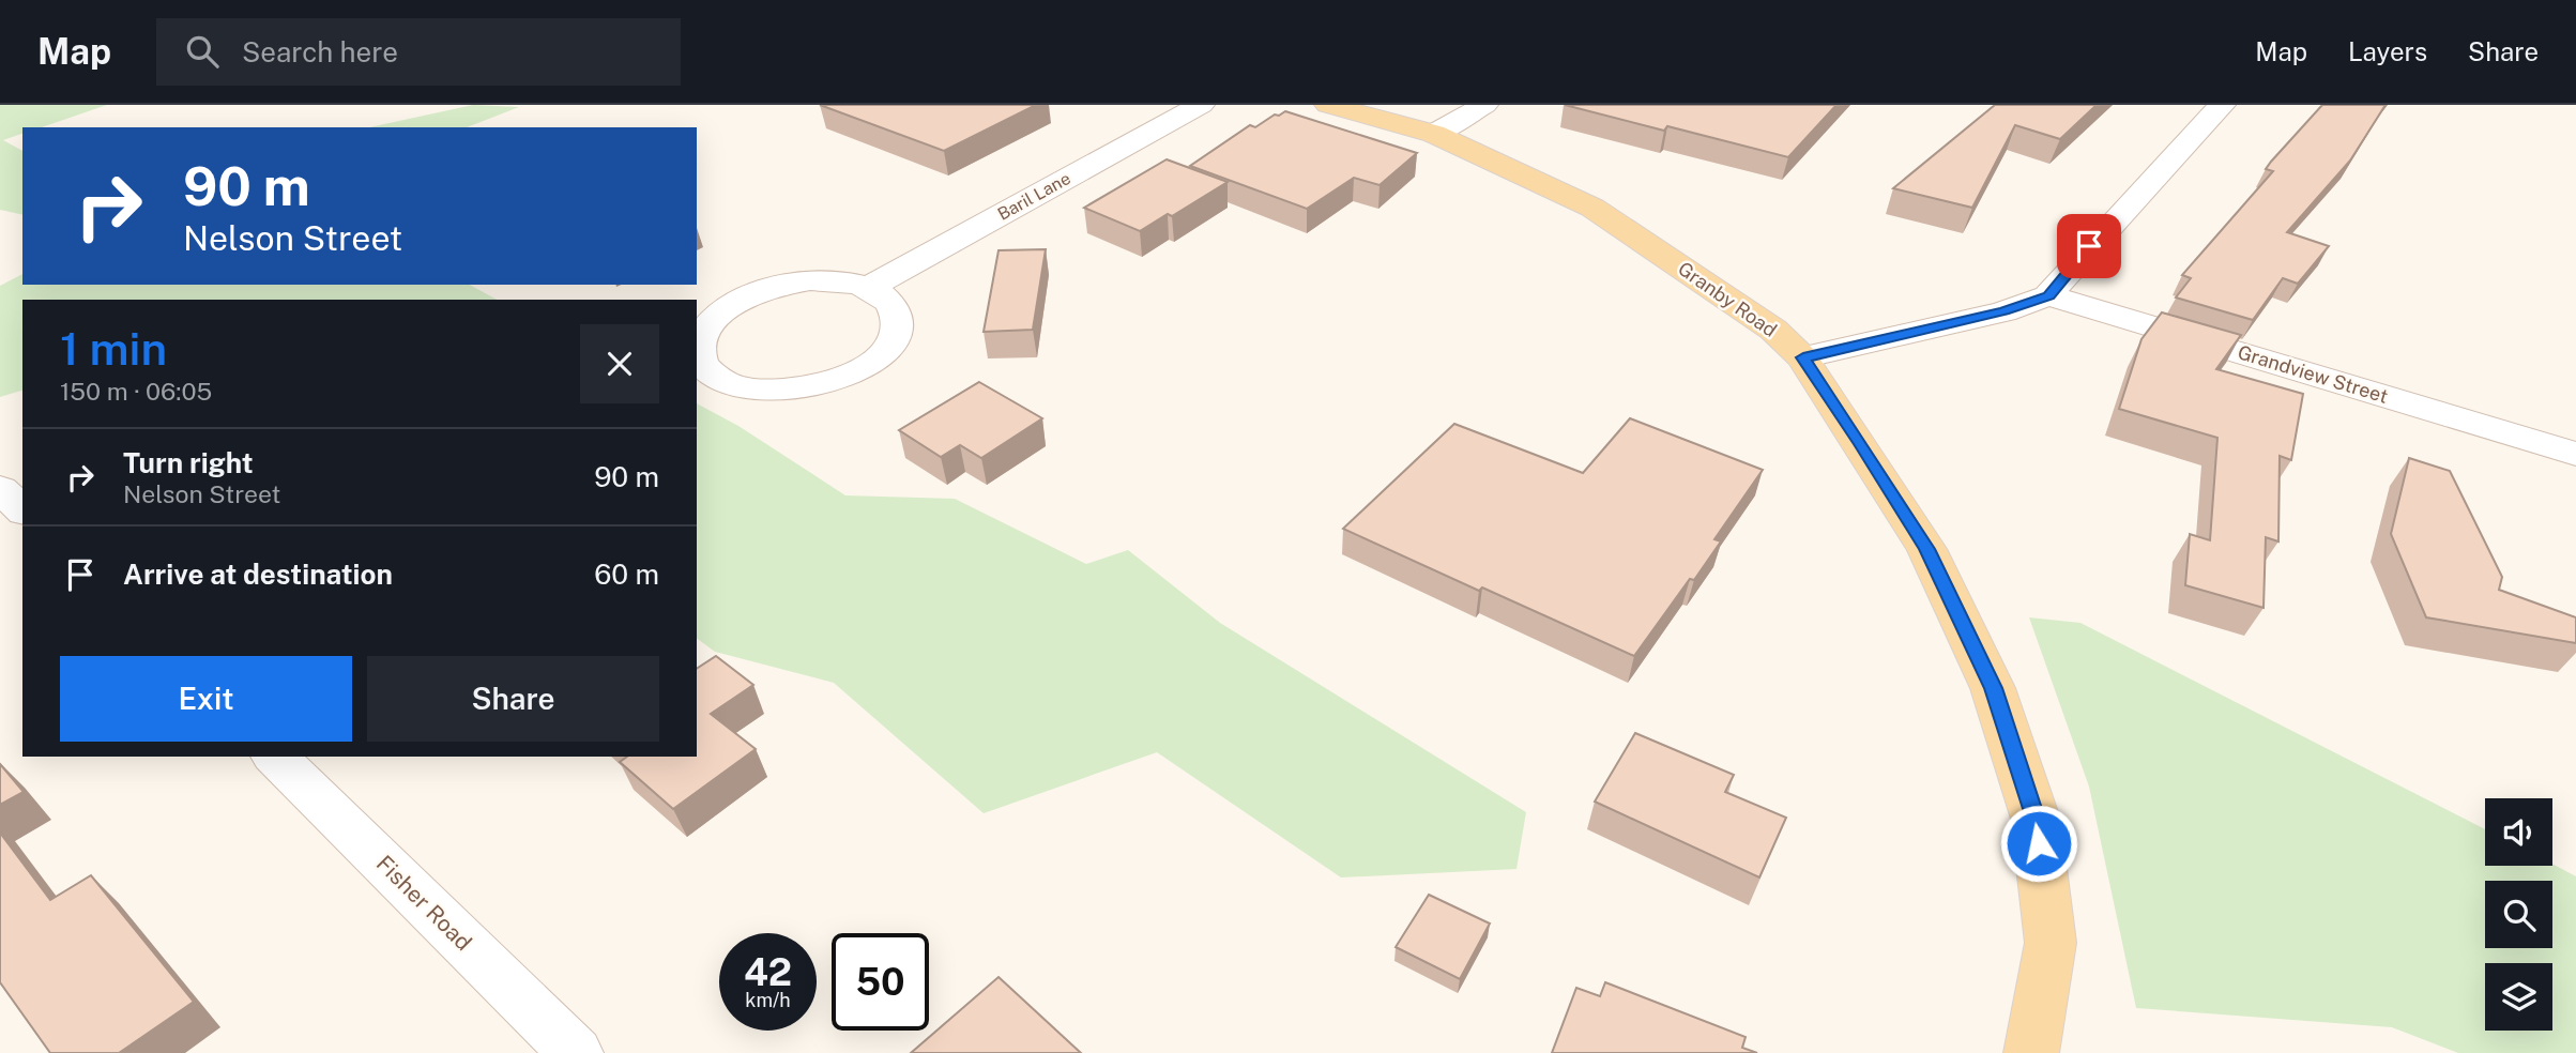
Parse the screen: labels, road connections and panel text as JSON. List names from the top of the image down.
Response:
{
  "streets": {
    "main road": ["Granby Road"],
    "street": ["Baril Lane", "Grandview Street", "Fisher Road"]
  },
  "page": {
    "header": "Map",
    "search": "Search here",
    "nav": ["Map", "Layers", "Share"],
    "turn": ["90 m", "Nelson Street"],
    "heading": ["1 min", "150 m · 06:05"],
    "list": [
      {
        "name": "Turn right",
        "note": "Nelson Street",
        "value": "90 m"
      },
      {
        "name": "Arrive at destination",
        "value": "60 m"
      }
    ],
    "buttons": ["Exit", "Share"],
    "speed": "42 km/h",
    "limit": "50"
  }
}
